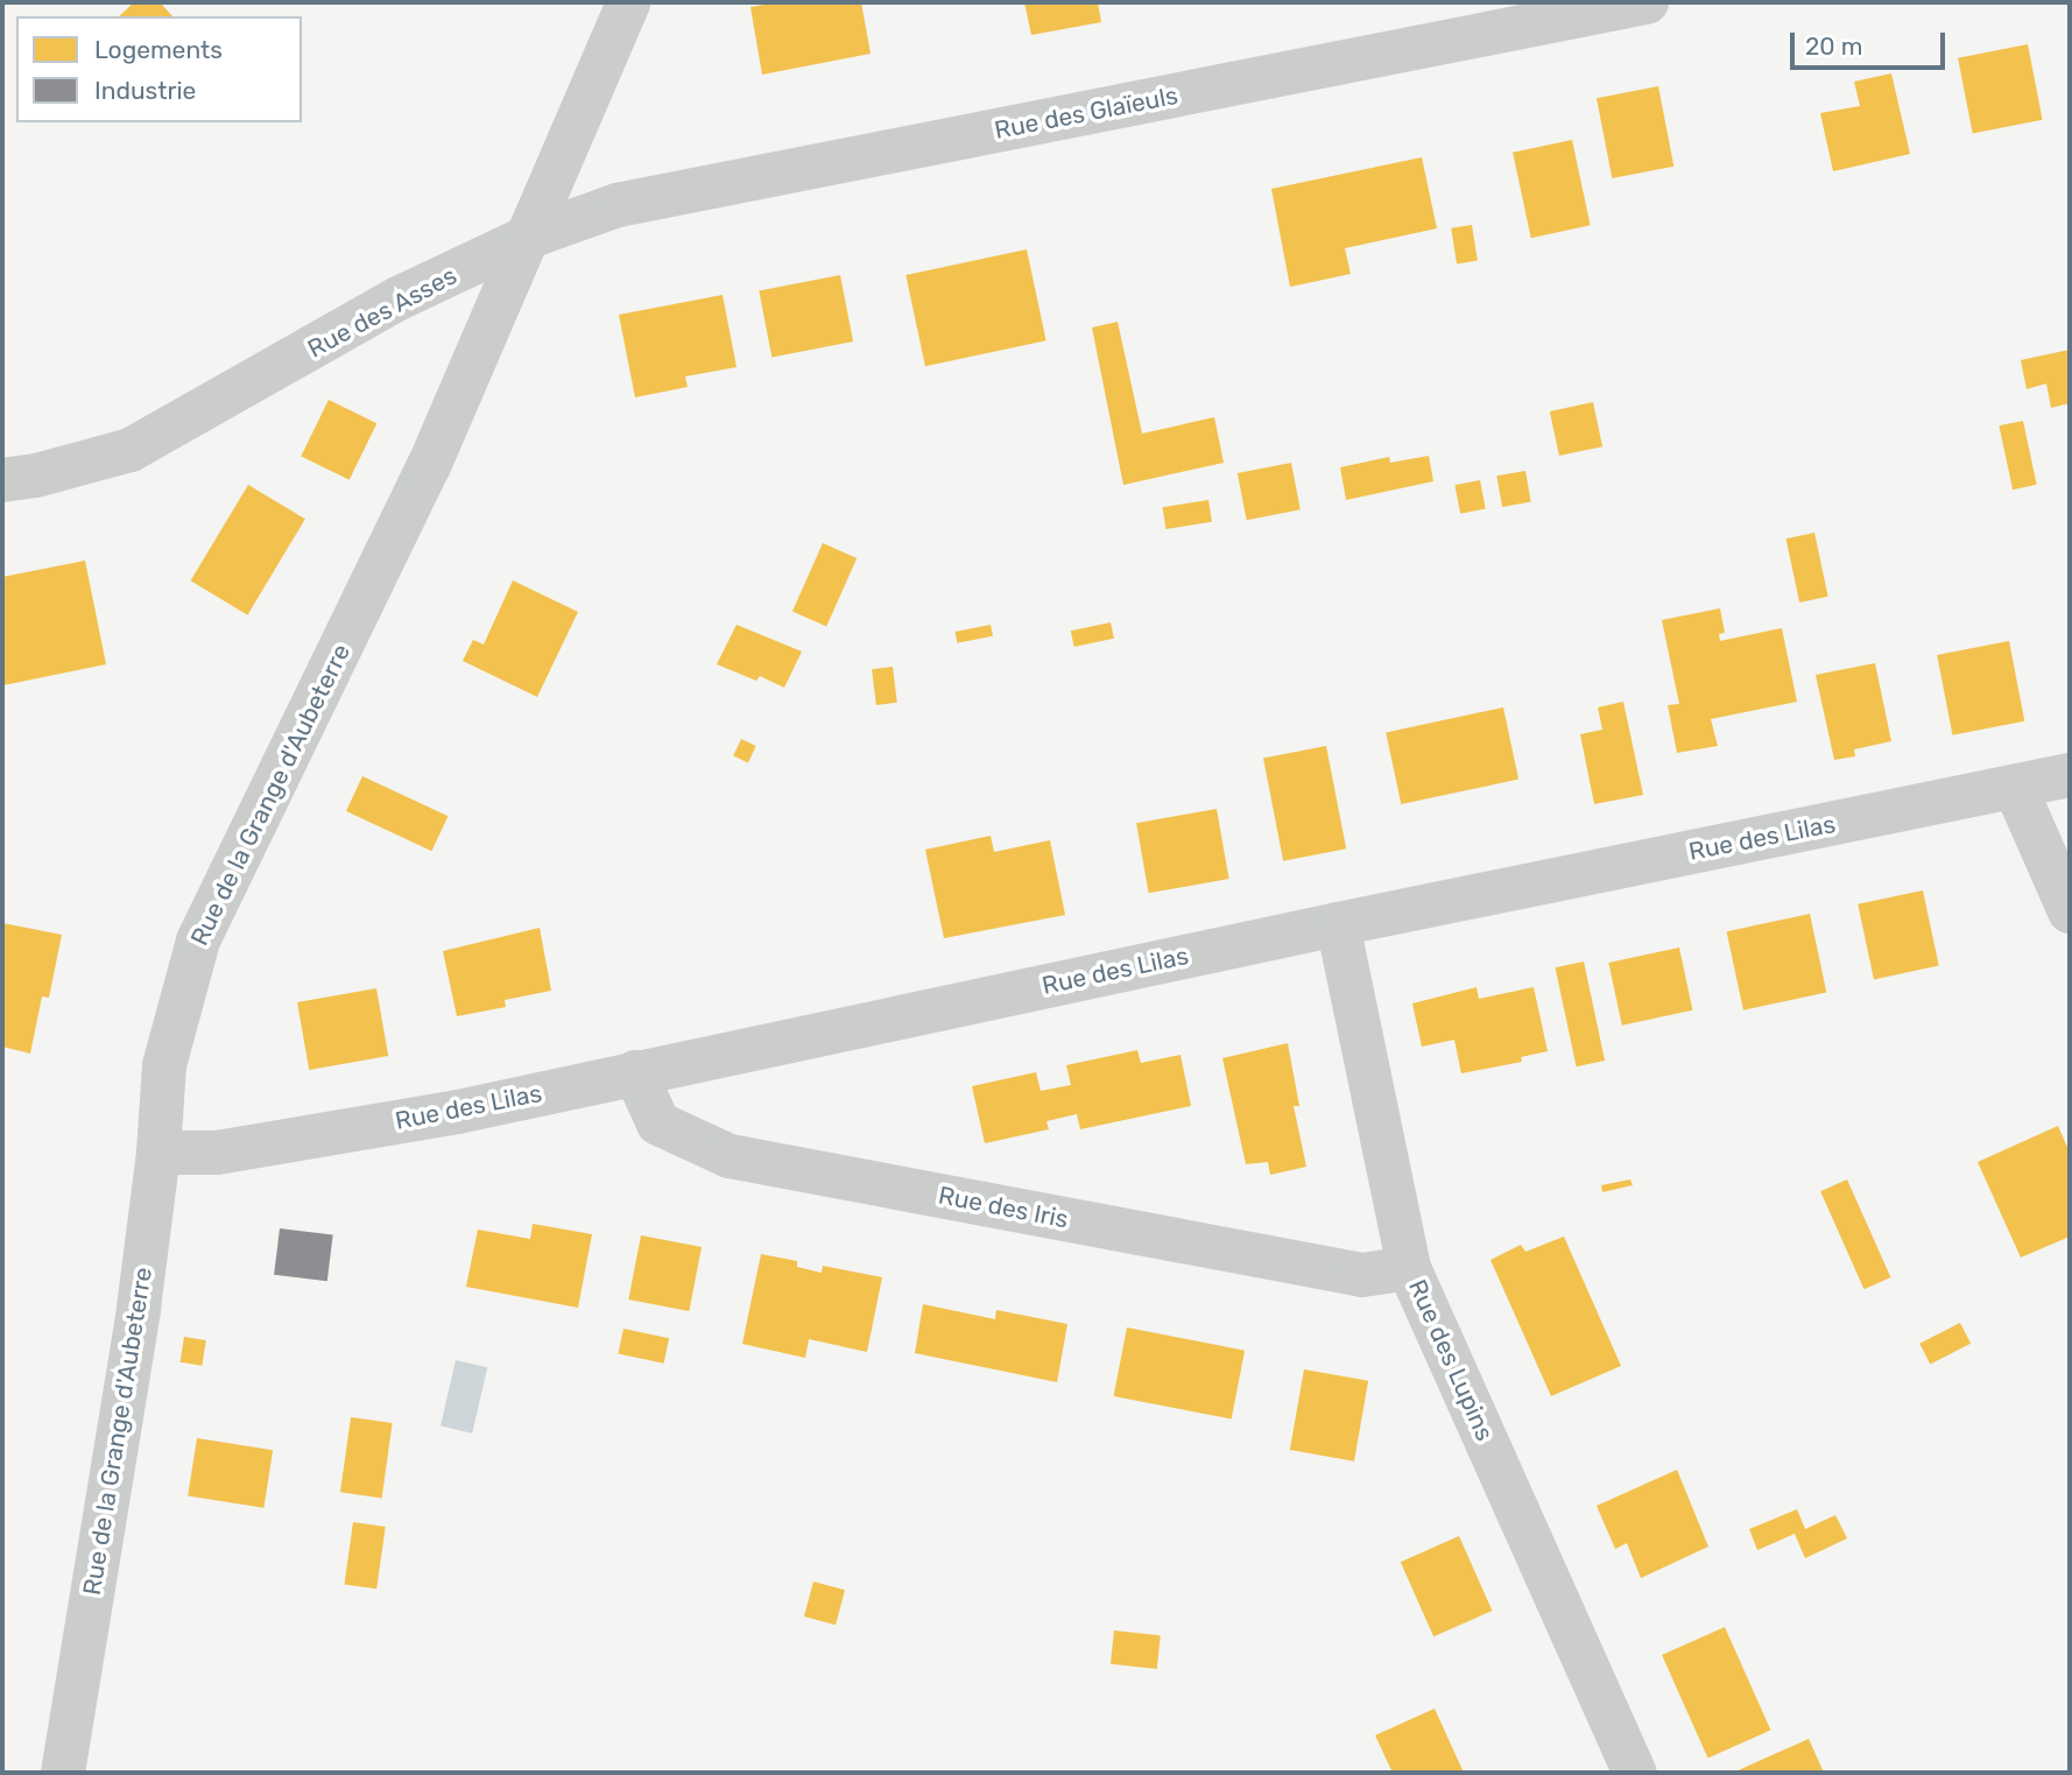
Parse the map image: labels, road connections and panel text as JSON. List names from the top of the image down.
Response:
{
  "streets": {
    "street": [
      "Rue des Glaïeuls",
      "Rue des Asses",
      "Rue de la Grange d'Aubeterre",
      "Rue des Lilas",
      "Rue des Iris",
      "Rue des Lupins"
    ]
  },
  "crossings": [
    ["Rue des Glaïeuls", "Rue des Asses"],
    ["Rue des Glaïeuls", "Rue de la Grange d'Aubeterre"],
    ["Rue des Asses", "Rue de la Grange d'Aubeterre"],
    ["Rue de la Grange d'Aubeterre", "Rue des Lilas"],
    ["Rue des Lilas", "Rue des Iris"],
    ["Rue des Lilas", "Rue des Lupins"],
    ["Rue des Iris", "Rue des Lupins"]
  ],
  "legend": ["Logements", "Industrie"],
  "scale_bar": "20 m"
}
